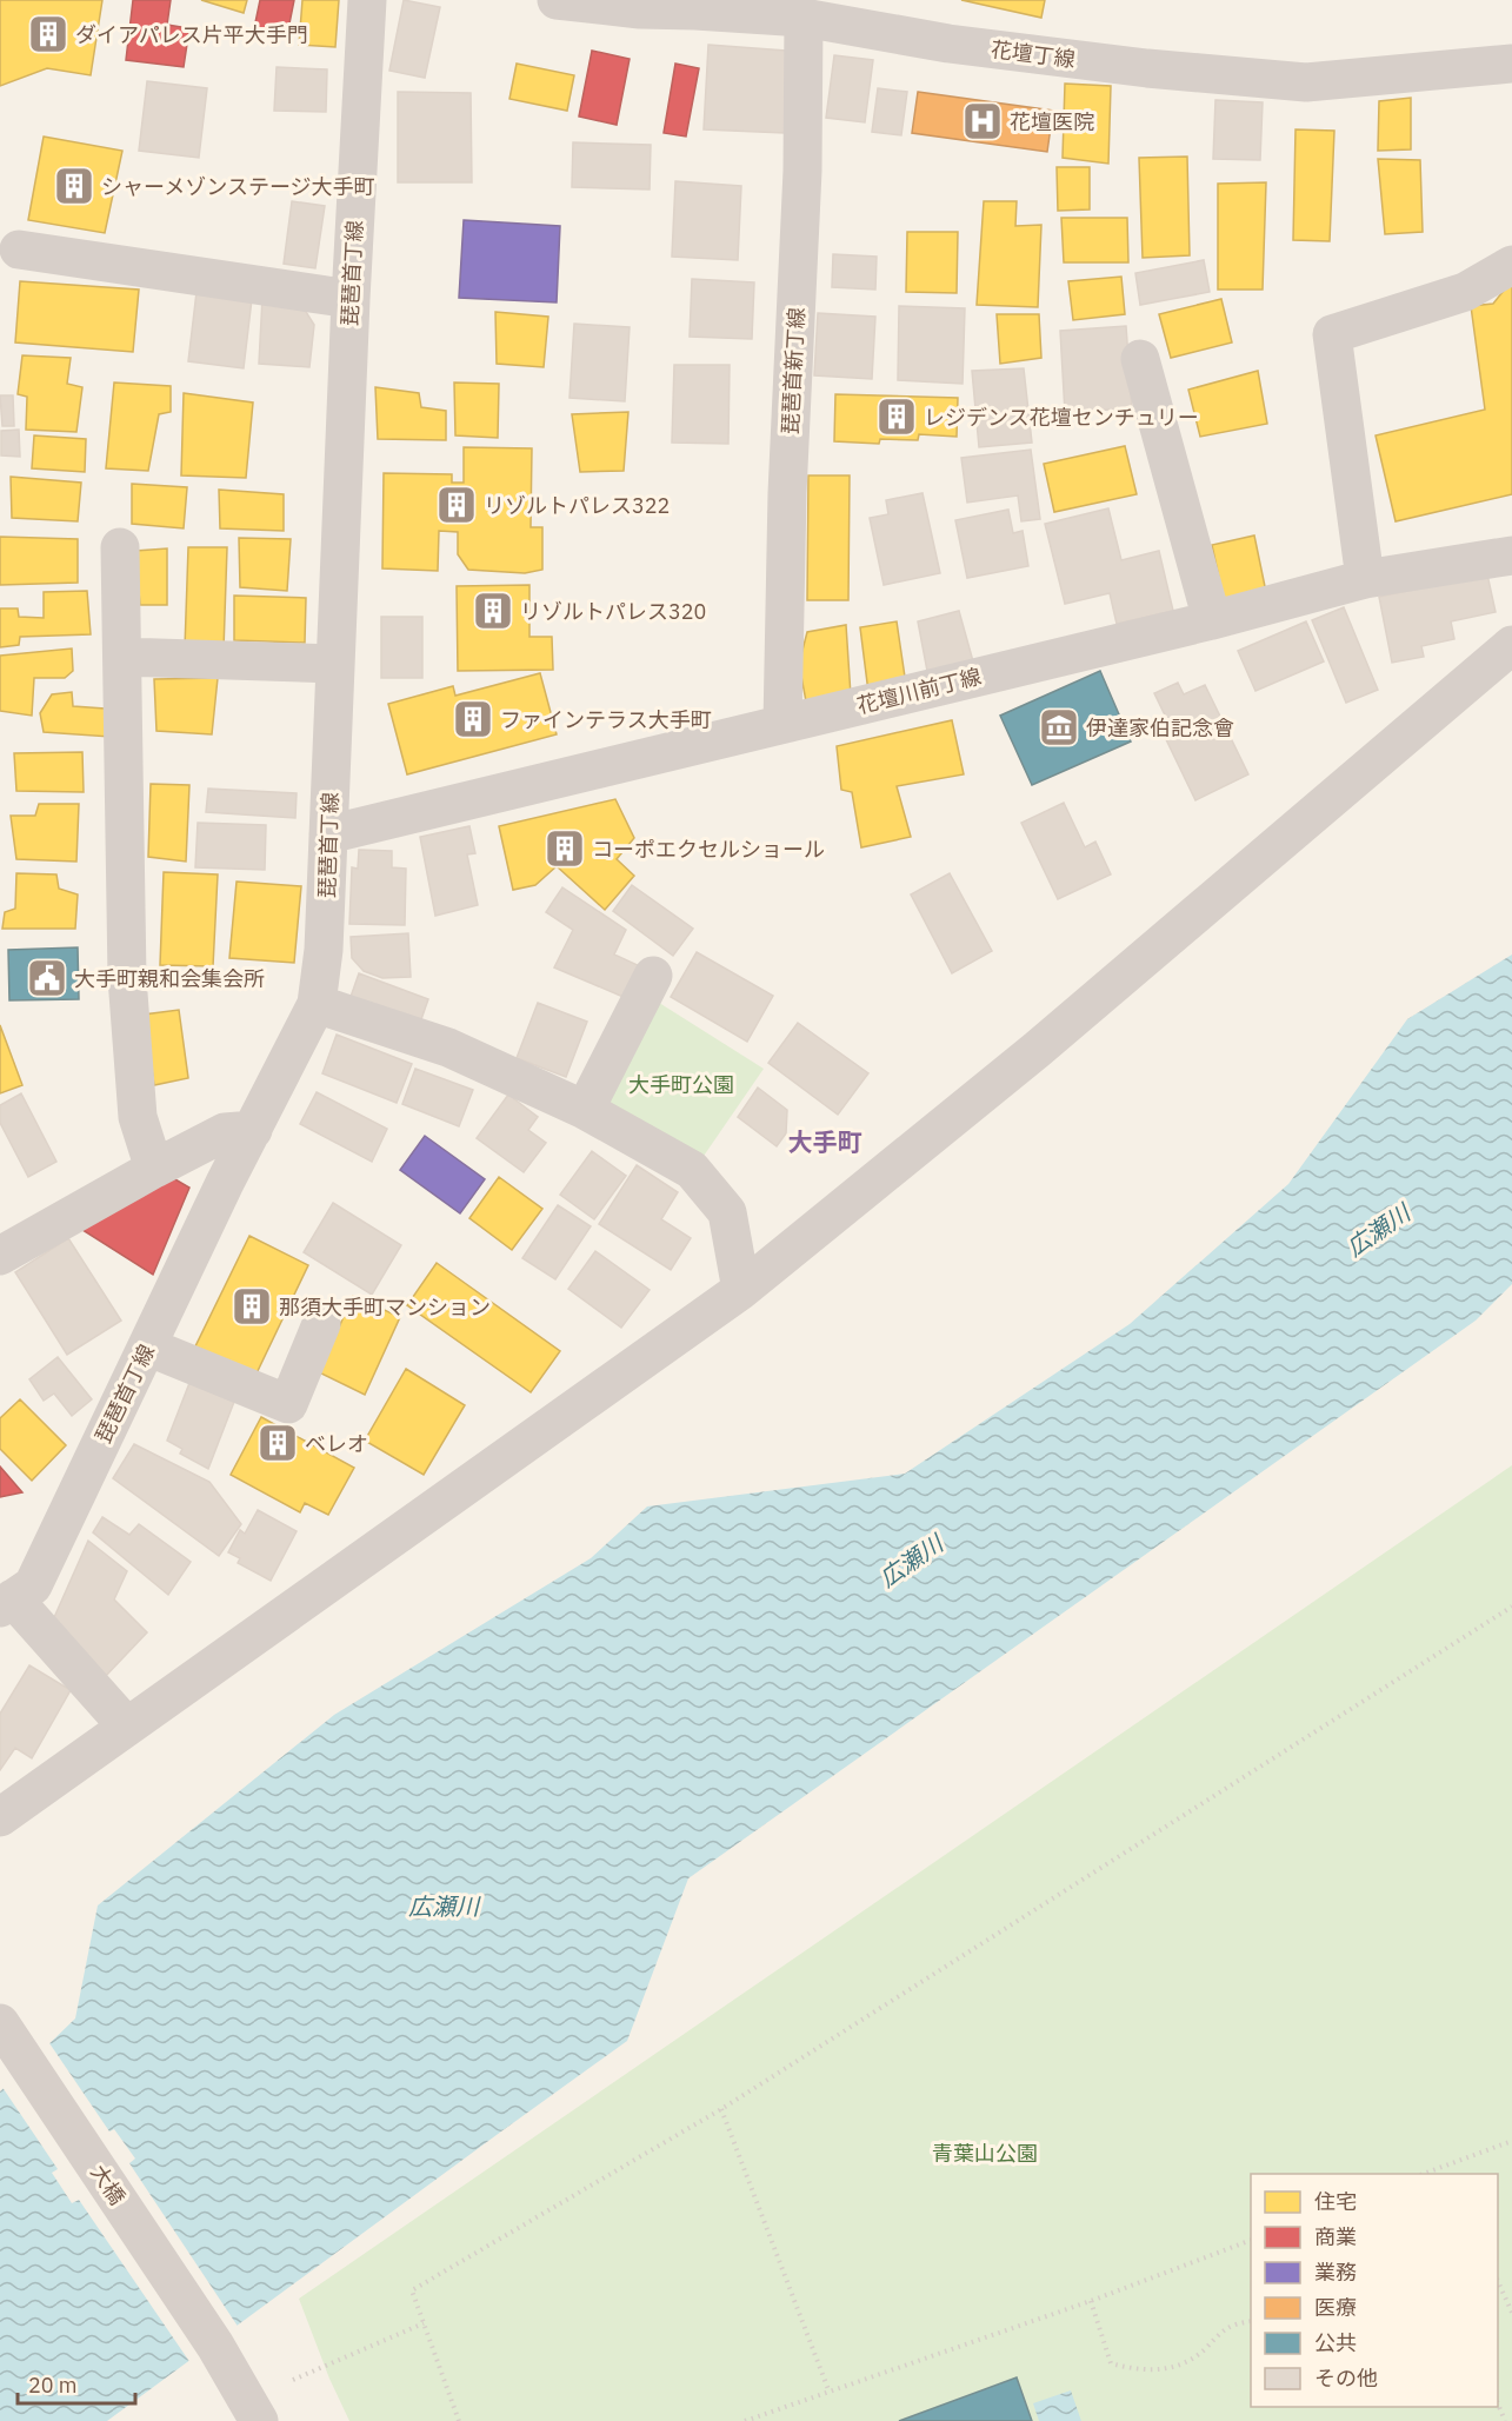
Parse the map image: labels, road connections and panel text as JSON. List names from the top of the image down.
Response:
{
  "streets": {
    "street": [
      "花壇丁線",
      "琵琶首丁線",
      "琵琶首新丁線",
      "花壇川前丁線",
      "大橋"
    ]
  },
  "crossings": [
    ["花壇丁線", "琵琶首新丁線"],
    ["琵琶首丁線", "花壇川前丁線"],
    ["琵琶首新丁線", "花壇川前丁線"]
  ],
  "districts": ["大手町"],
  "water": ["広瀬川"],
  "parks": ["大手町公園", "青葉山公園"],
  "places": {
    "building": [
      "ダイアパレス片平大手門",
      "シャーメゾンステージ大手町",
      "レジデンス花壇センチュリー",
      "リゾルトパレス322",
      "リゾルトパレス320",
      "ファインテラス大手町",
      "コーポエクセルショール",
      "那須大手町マンション",
      "ベレオ"
    ],
    "hospital": ["花壇医院"],
    "museum": ["伊達家伯記念會"],
    "public building": ["大手町親和会集会所"]
  },
  "legend": [
    "住宅",
    "商業",
    "業務",
    "医療",
    "公共",
    "その他"
  ],
  "scale_bar": "20 m"
}
